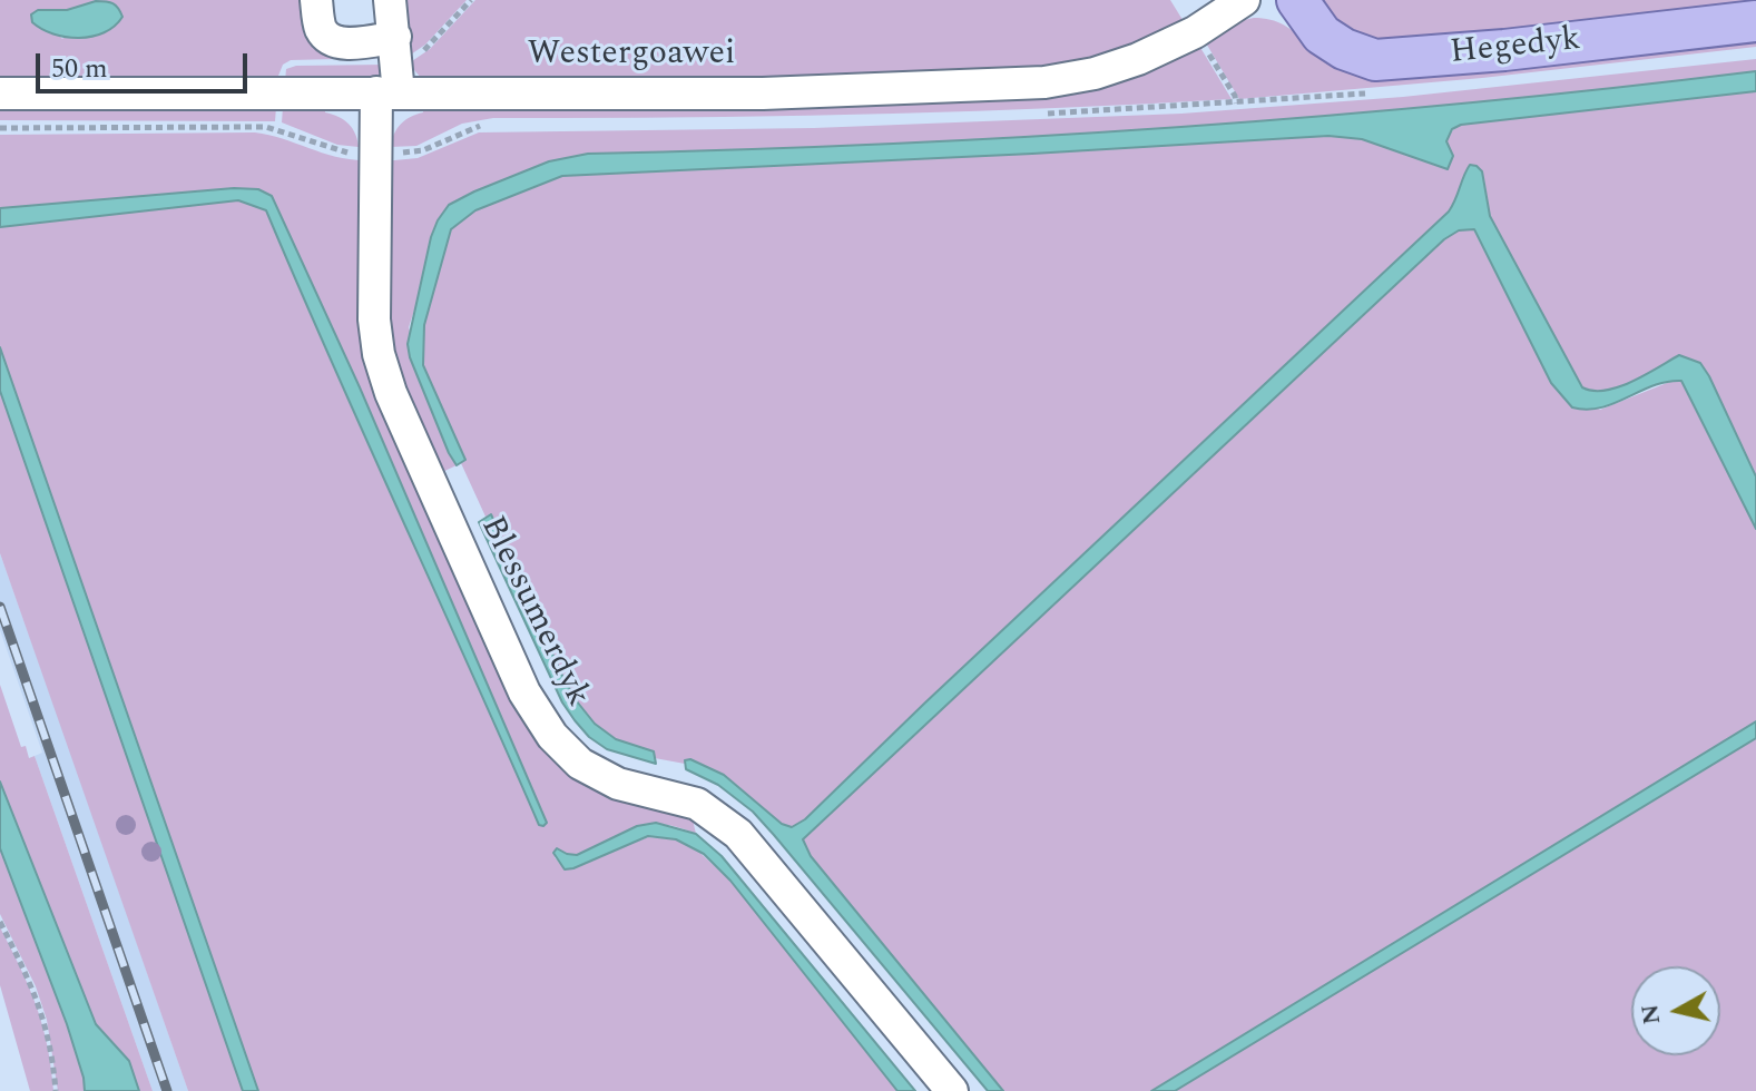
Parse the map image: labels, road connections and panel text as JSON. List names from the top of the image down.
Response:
{
  "streets": {
    "main road": ["Hegedyk"],
    "street": ["Westergoawei", "Blessumerdyk"]
  },
  "crossings": [
    ["Westergoawei", "Blessumerdyk"]
  ],
  "scale_bar": "50 m",
  "north": "left"
}
